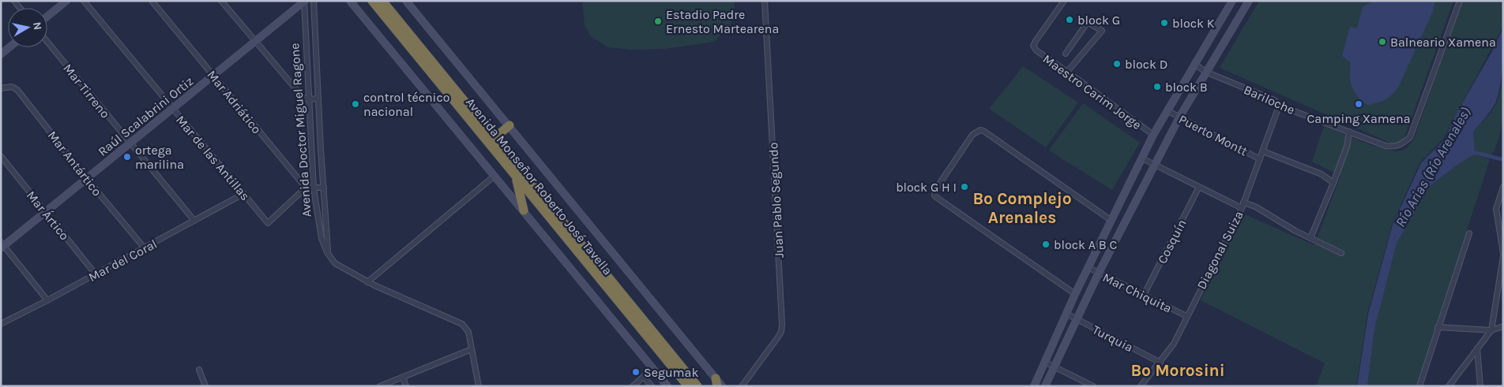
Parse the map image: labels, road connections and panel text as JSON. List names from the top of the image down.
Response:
{
  "streets": {
    "highway": ["Avenida Monseñor Roberto José Tavella"],
    "street": [
      "Mar Tirreno",
      "Maestro Carim Jorge",
      "Bariloche",
      "Mar Adriático",
      "Raúl Scalabrini Ortiz",
      "Avenida Doctor Miguel Ragone",
      "Puerto Montt",
      "Mar de las Antillas",
      "Mar Antártico",
      "Juan Pablo Segundo",
      "Mar Ártico",
      "Cosquín",
      "Diagonal Suiza",
      "Mar del Coral",
      "Mar Chiquita",
      "Turquia"
    ]
  },
  "crossings": [
    ["Mar Tirreno", "Raúl Scalabrini Ortiz"],
    ["Mar Tirreno", "Mar del Coral"],
    ["Bariloche", "Diagonal Suiza"],
    ["Mar Adriático", "Raúl Scalabrini Ortiz"],
    ["Mar Adriático", "Mar de las Antillas"],
    ["Raúl Scalabrini Ortiz", "Avenida Doctor Miguel Ragone"],
    ["Raúl Scalabrini Ortiz", "Mar de las Antillas"],
    ["Raúl Scalabrini Ortiz", "Mar Antártico"],
    ["Raúl Scalabrini Ortiz", "Mar Ártico"],
    ["Puerto Montt", "Diagonal Suiza"],
    ["Mar de las Antillas", "Mar del Coral"],
    ["Mar Antártico", "Mar del Coral"],
    ["Mar Ártico", "Mar del Coral"],
    ["Cosquín", "Mar Chiquita"],
    ["Diagonal Suiza", "Mar Chiquita"],
    ["Diagonal Suiza", "Turquia"]
  ],
  "districts": ["Bº Complejo Arenales", "Bº Morosini"],
  "water": ["Río Arias (Río Arenales)"],
  "places": [
    "block G",
    "Estadio Padre Ernesto Martearena",
    "block K",
    "Balneario Xamena",
    "block D",
    "block B",
    "control técnico nacional",
    "Camping Xamena",
    "ortega marilina",
    "block G H I",
    "block A B C",
    "Segumak"
  ],
  "north": "right"
}
